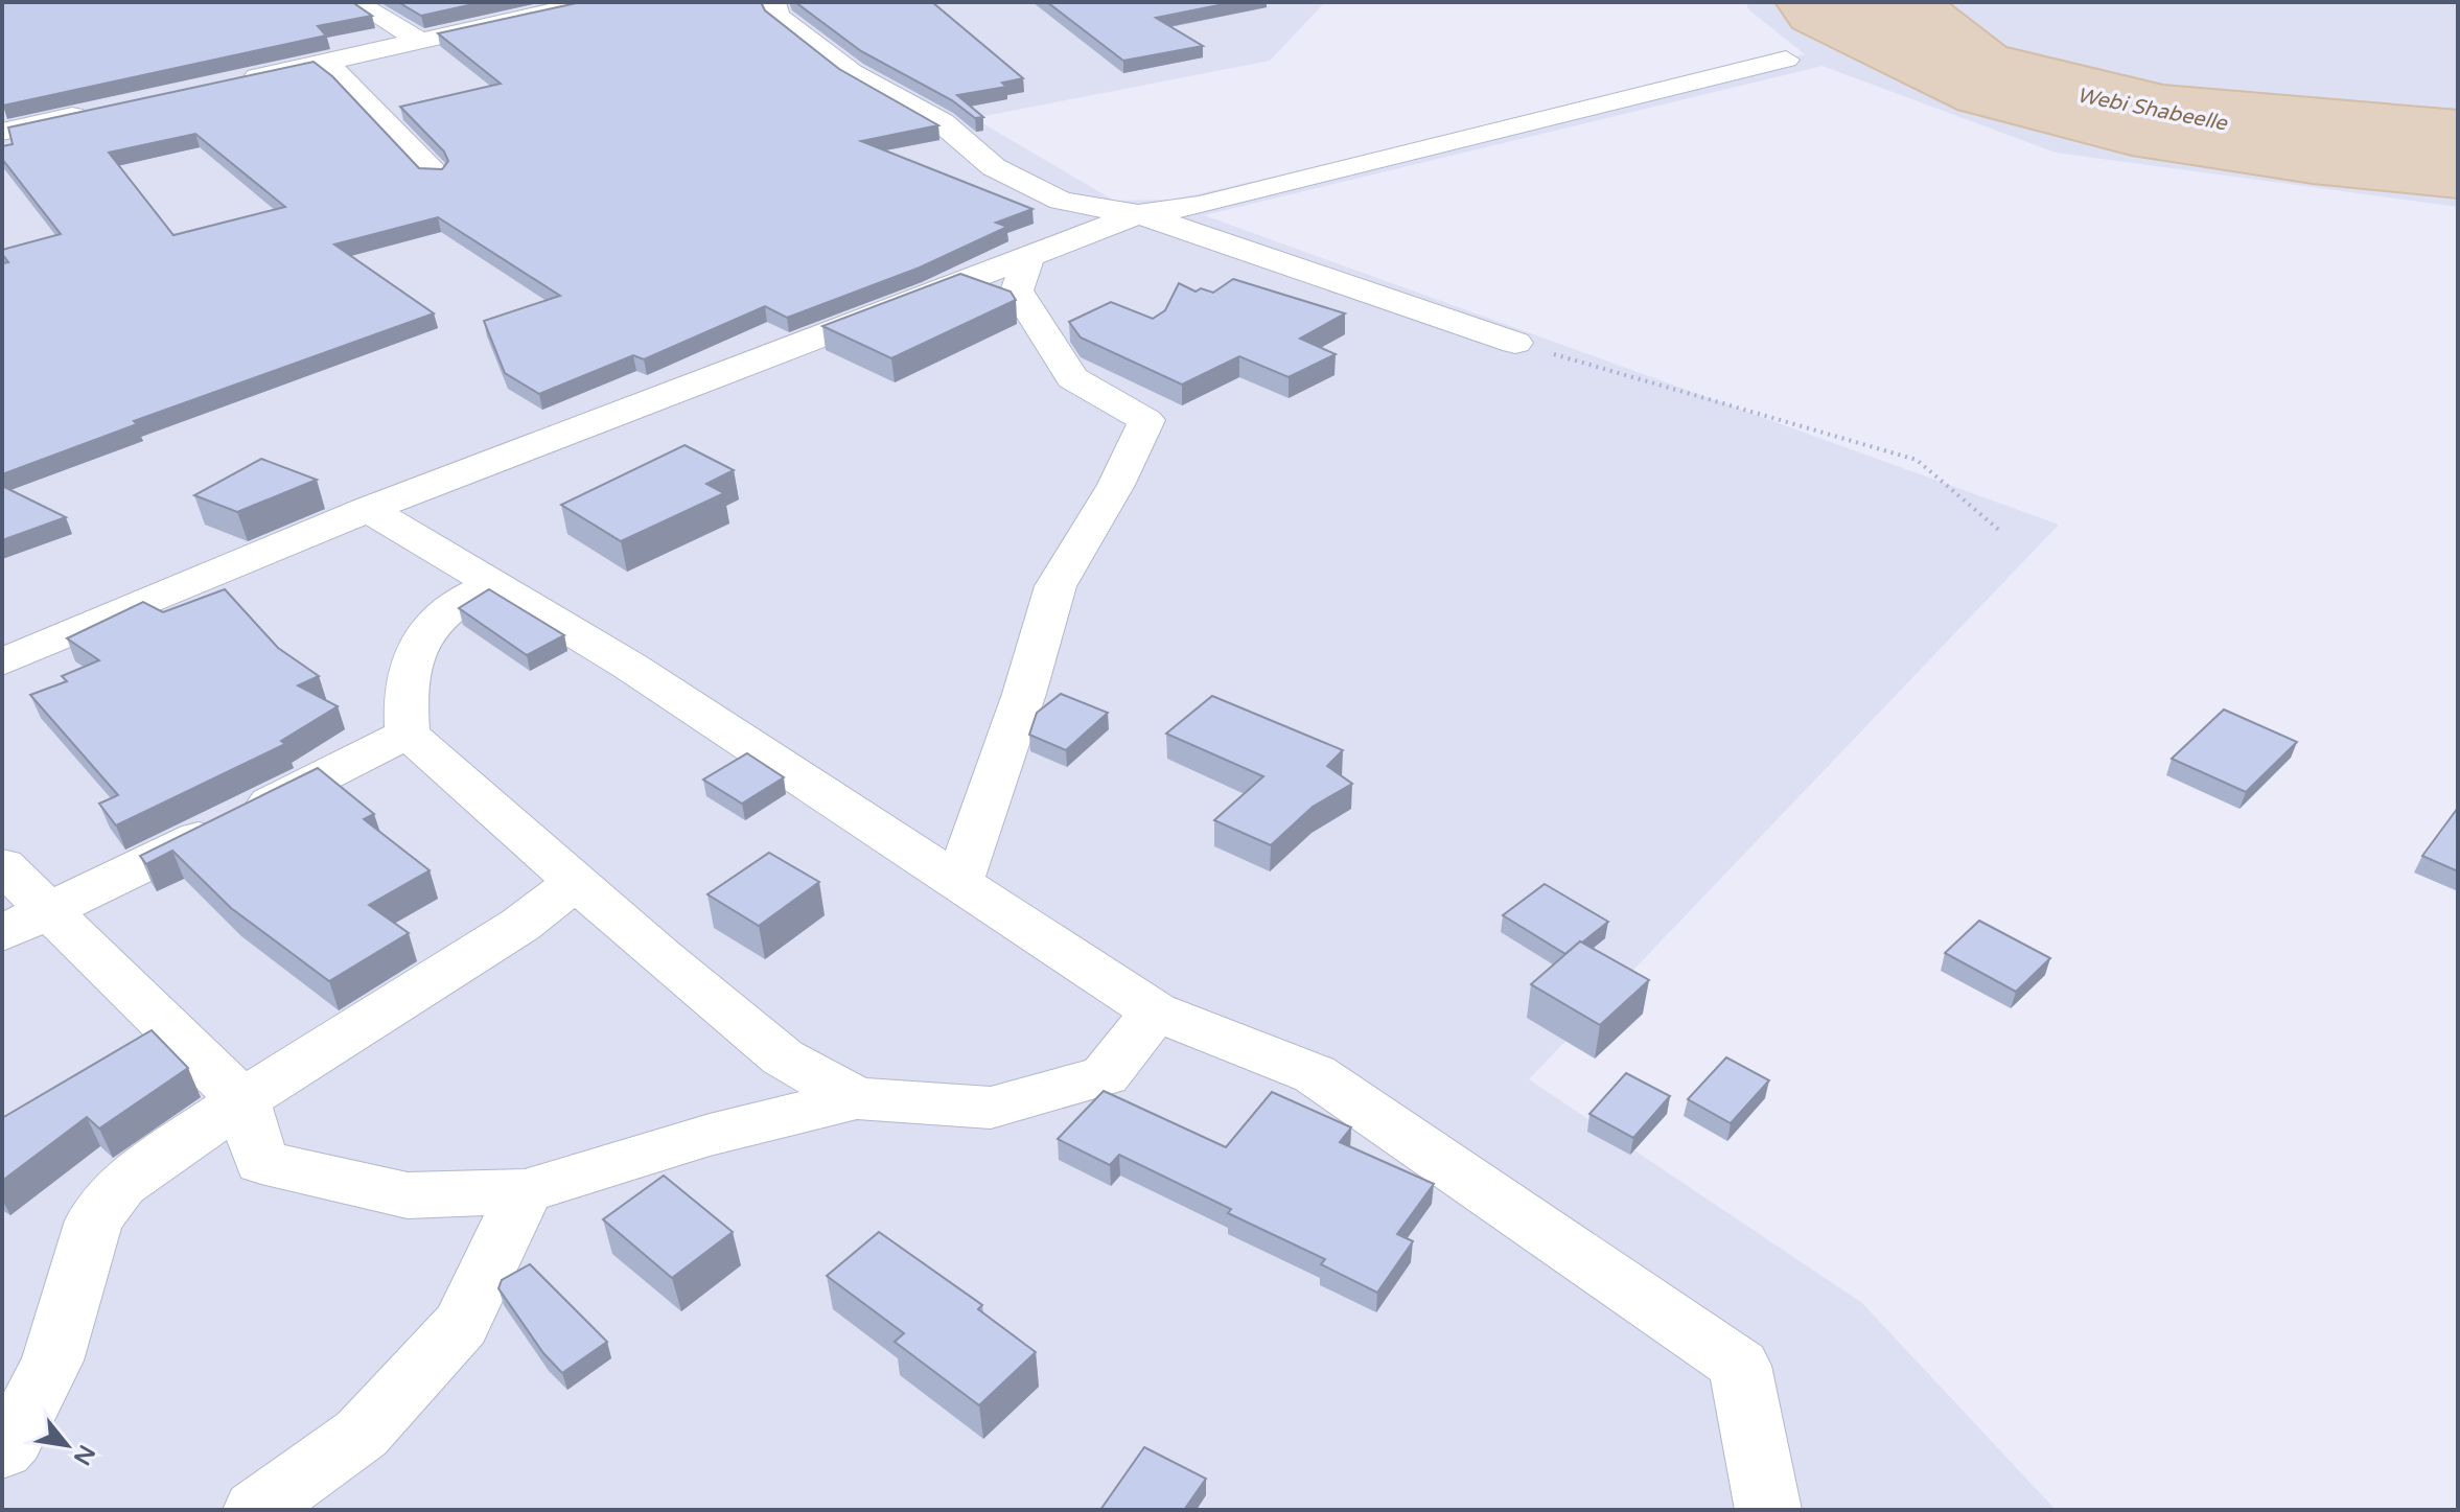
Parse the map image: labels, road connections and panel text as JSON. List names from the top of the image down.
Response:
{
  "water": ["Webi Shabeelle"],
  "north": "bottom right"
}
